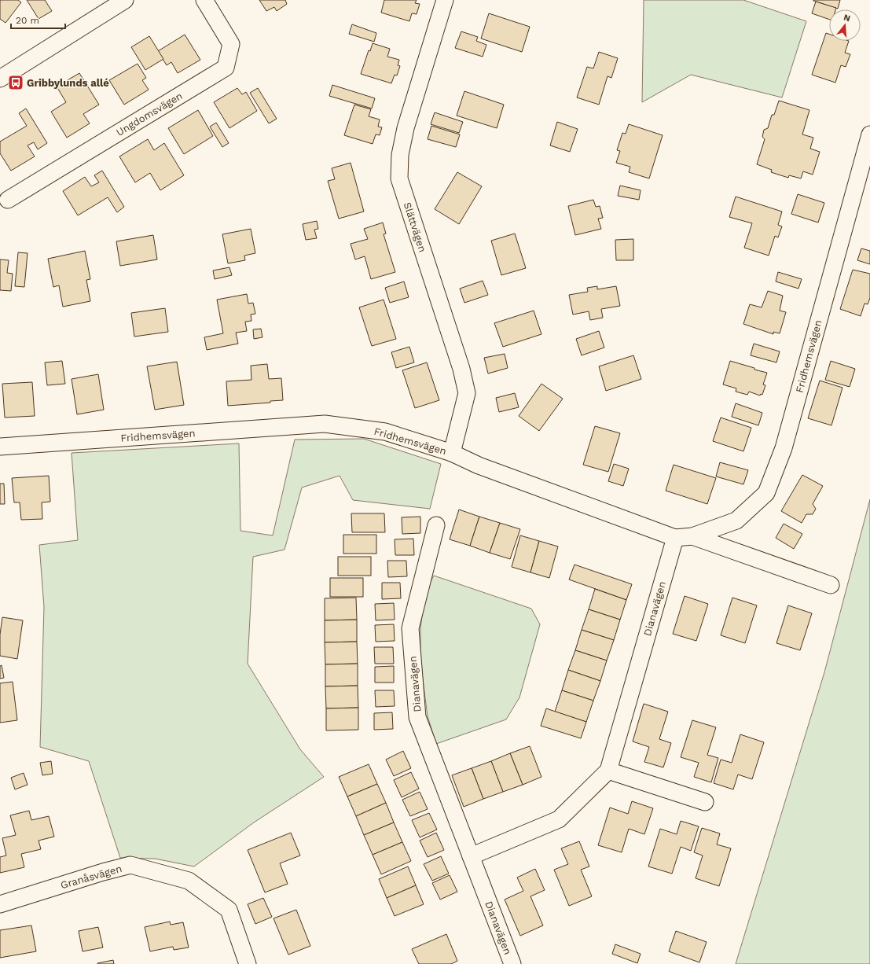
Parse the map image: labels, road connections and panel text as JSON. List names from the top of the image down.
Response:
{
  "streets": {
    "street": [
      "Ungdomsvägen",
      "Slättvägen",
      "Fridhemsvägen",
      "Dianavägen",
      "Granåsvägen"
    ]
  },
  "crossings": [
    ["Slättvägen", "Fridhemsvägen"],
    ["Fridhemsvägen", "Dianavägen"]
  ],
  "places": {
    "bus stop": ["Gribbylunds allé"]
  },
  "scale_bar": "20 m",
  "north": "top"
}
